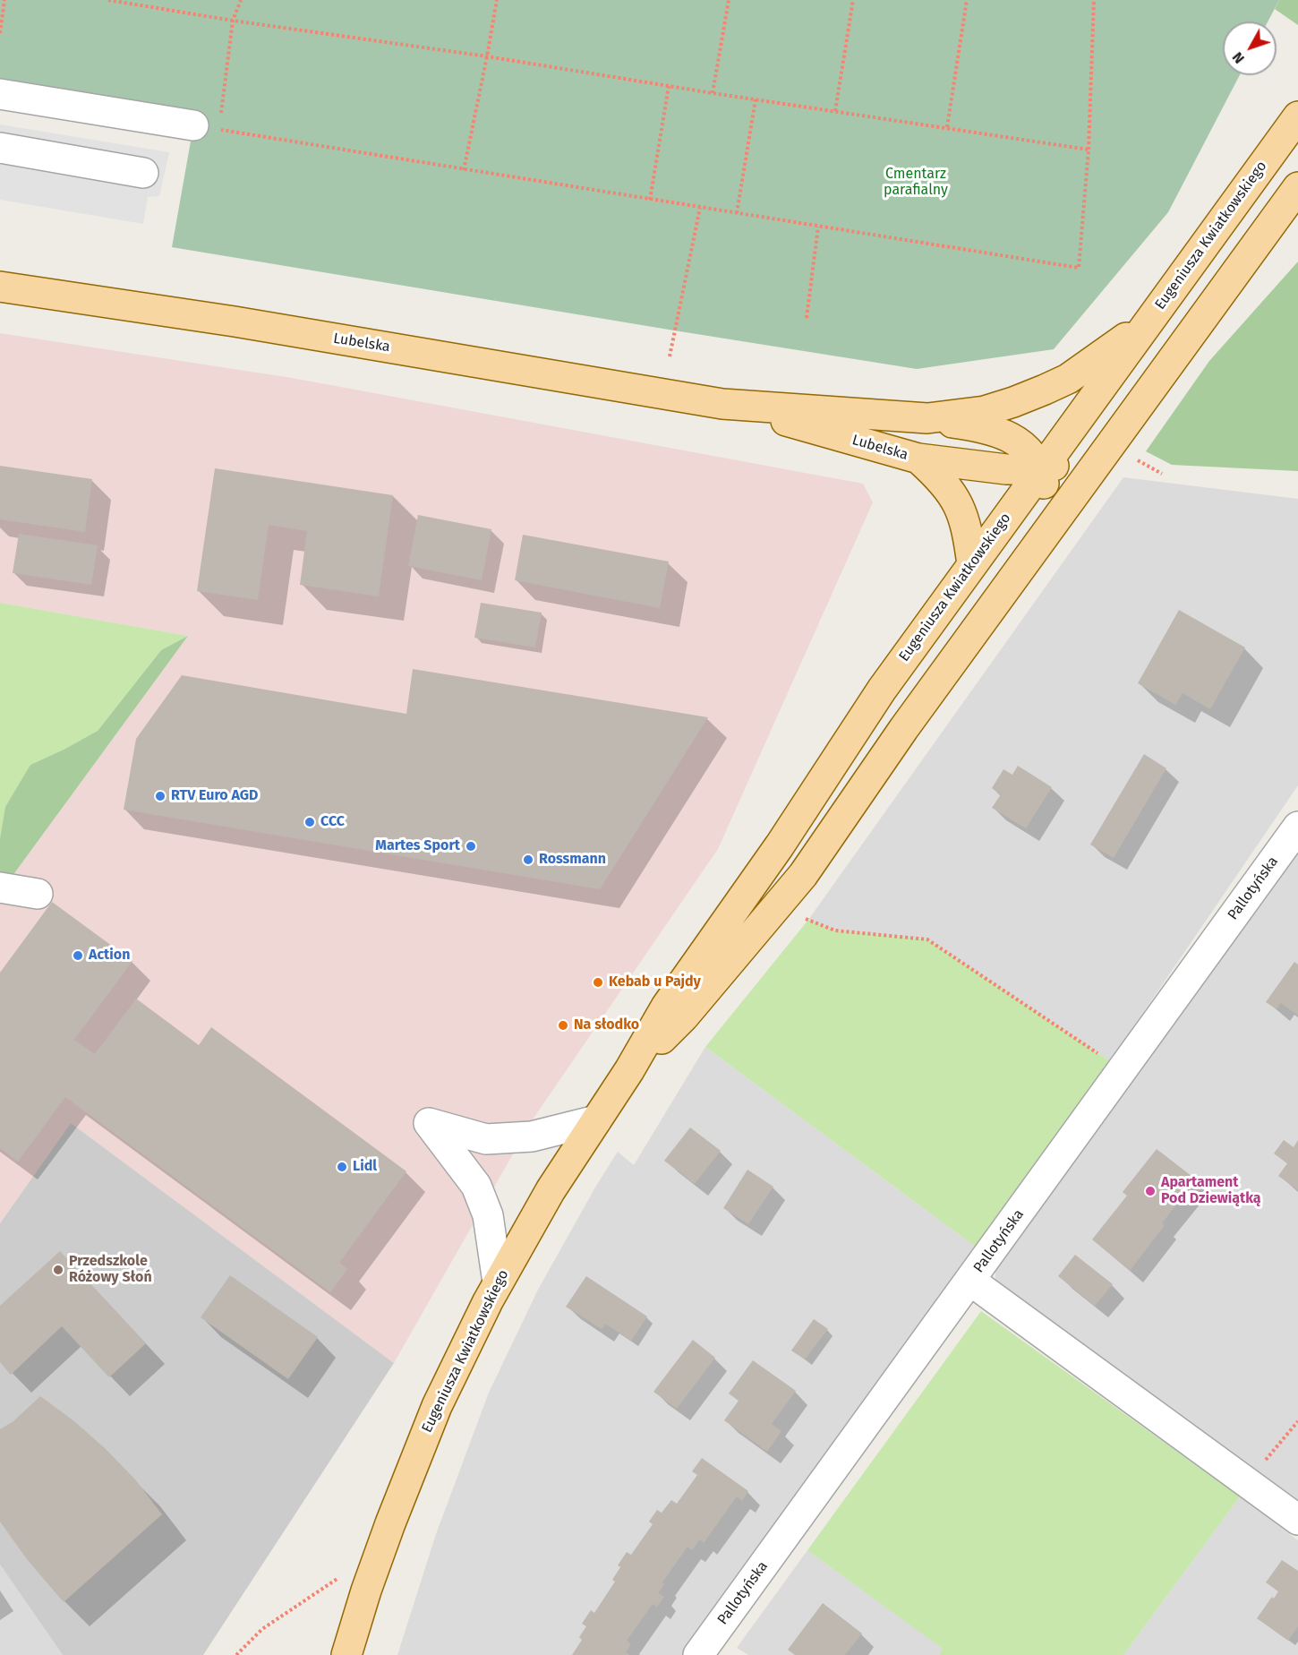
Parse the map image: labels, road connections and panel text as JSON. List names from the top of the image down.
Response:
{
  "streets": {
    "main road": ["Eugeniusza Kwiatkowskiego", "Lubelska"],
    "street": ["Pallotyńska"]
  },
  "crossings": [
    ["Eugeniusza Kwiatkowskiego", "Lubelska"]
  ],
  "parks": ["Cmentarz parafialny"],
  "places": [
    "RTV Euro AGD",
    "CCC",
    "Martes Sport",
    "Rossmann",
    "Action",
    "Kebab u Pajdy",
    "Na słodko",
    "Lidl",
    "Apartament Pod Dziewiątką",
    "Przedszkole Różowy Słoń"
  ],
  "north": "bottom left"
}
